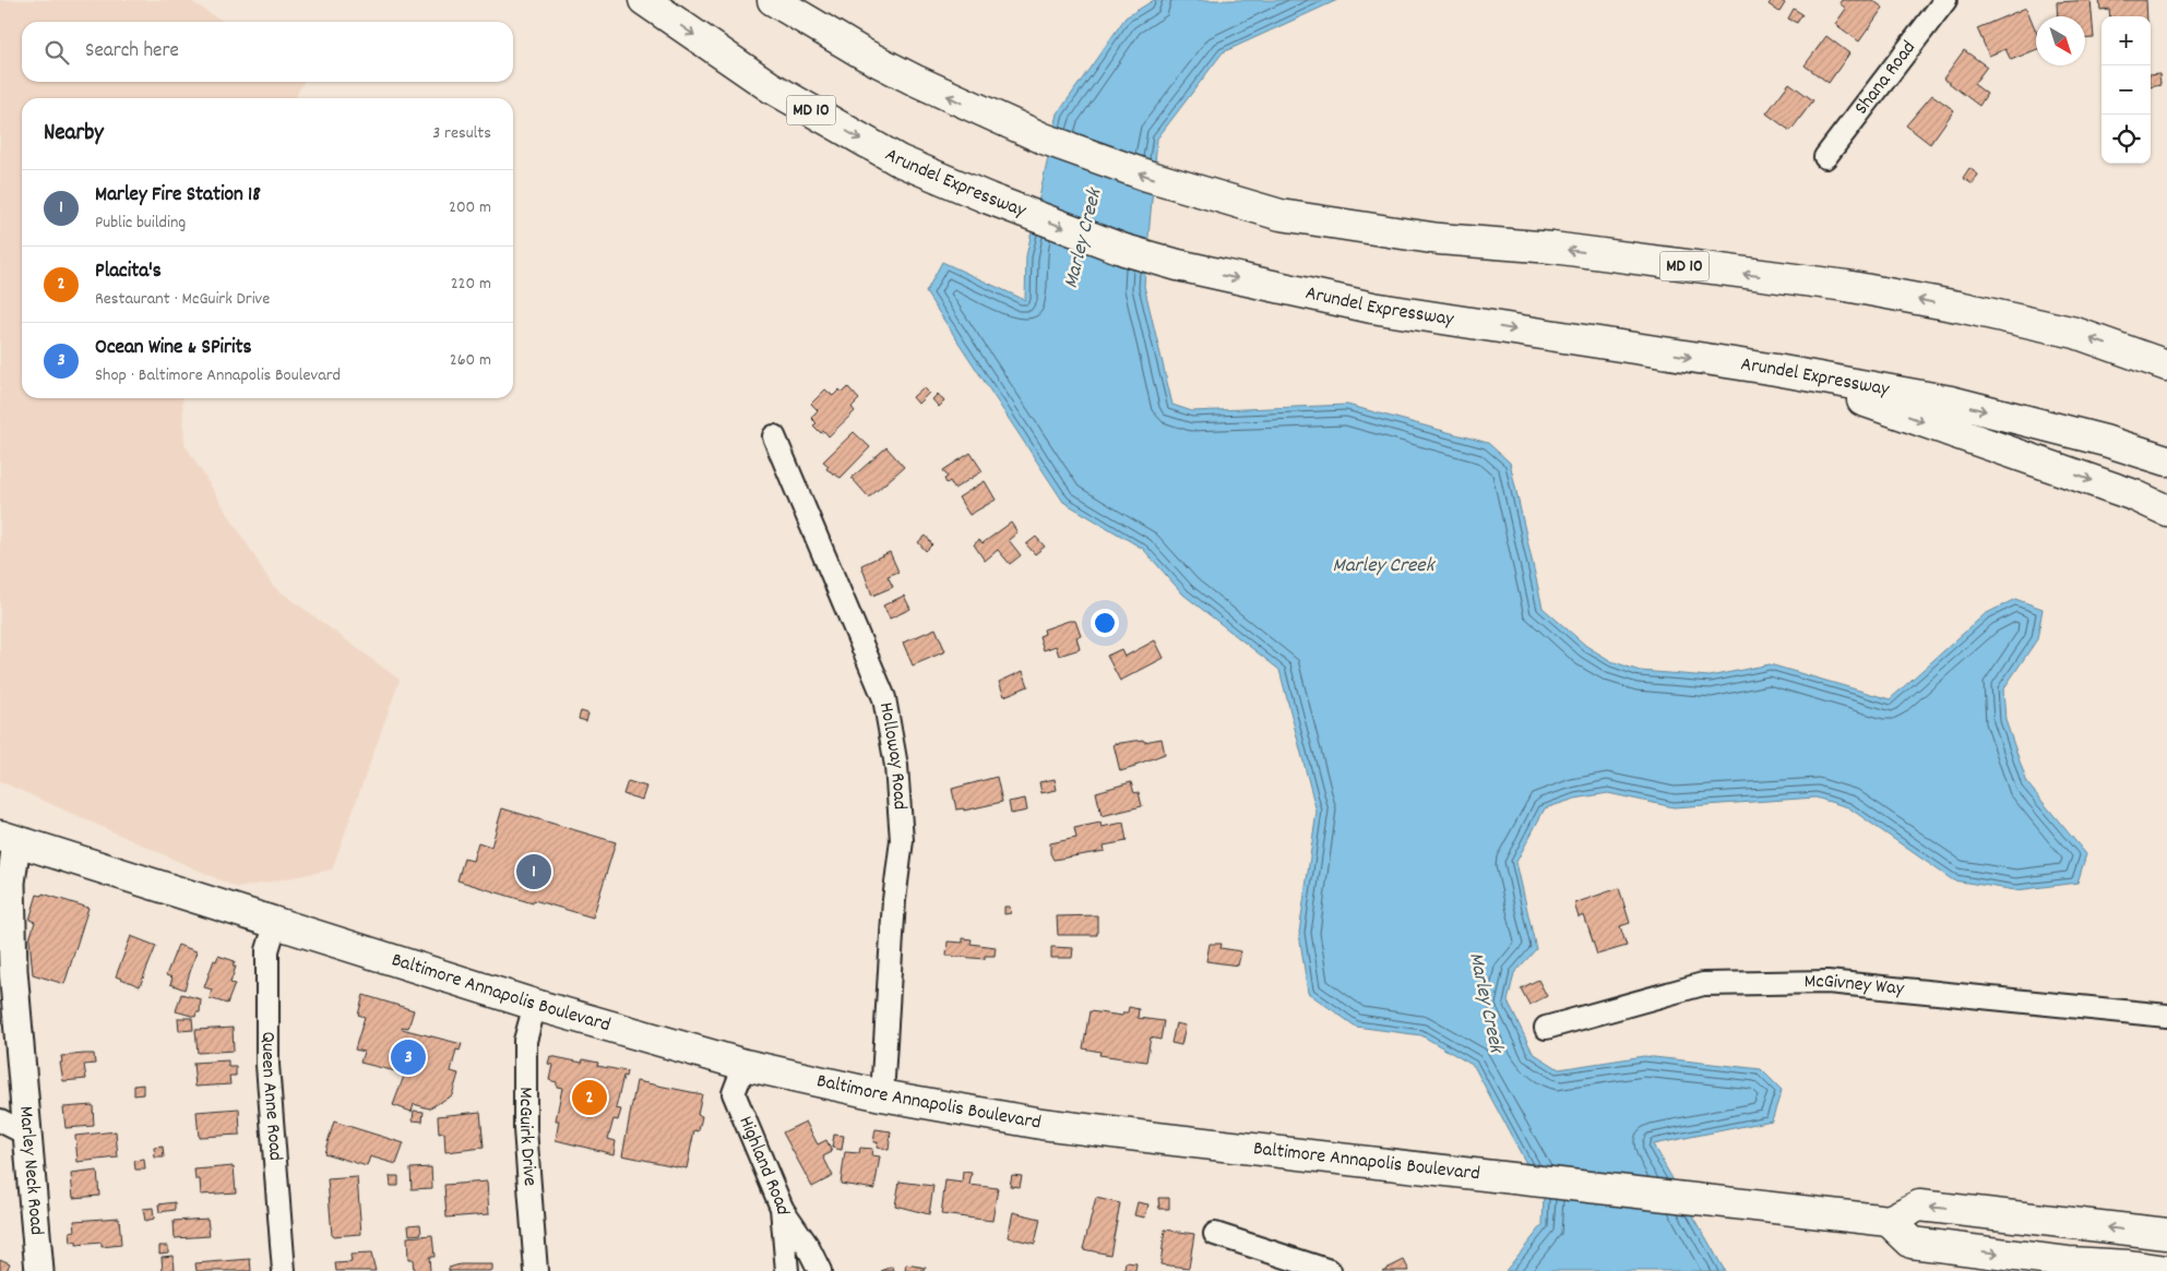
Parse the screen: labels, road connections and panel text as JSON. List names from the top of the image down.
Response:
{
  "streets": {
    "main road": ["MD 10", "Arundel Expressway", "Baltimore Annapolis Boulevard"],
    "street": [
      "Shana Road",
      "Holloway Road",
      "McGivney Way",
      "Queen Anne Road",
      "McGuirk Drive",
      "Highland Road",
      "Marley Neck Road"
    ]
  },
  "crossings": [
    ["Holloway Road", "Baltimore Annapolis Boulevard"],
    ["Baltimore Annapolis Boulevard", "Queen Anne Road"],
    ["Baltimore Annapolis Boulevard", "McGuirk Drive"],
    ["Baltimore Annapolis Boulevard", "Highland Road"],
    ["Baltimore Annapolis Boulevard", "Marley Neck Road"]
  ],
  "water": ["Marley Creek"],
  "north": "bottom right",
  "page": {
    "map_buttons": ["+", "−"],
    "search": "Search here",
    "heading": ["Nearby", "3 results"],
    "list": [
      {
        "mark": "1",
        "name": "Marley Fire Station 18",
        "note": "Public building",
        "value": "200 m"
      },
      {
        "mark": "2",
        "name": "Placita's",
        "note": "Restaurant · McGuirk Drive",
        "value": "220 m"
      },
      {
        "mark": "3",
        "name": "Ocean Wine & SPirits",
        "note": "Shop · Baltimore Annapolis Boulevard",
        "value": "260 m"
      }
    ],
    "pins": ["1", "3", "2"]
  }
}
